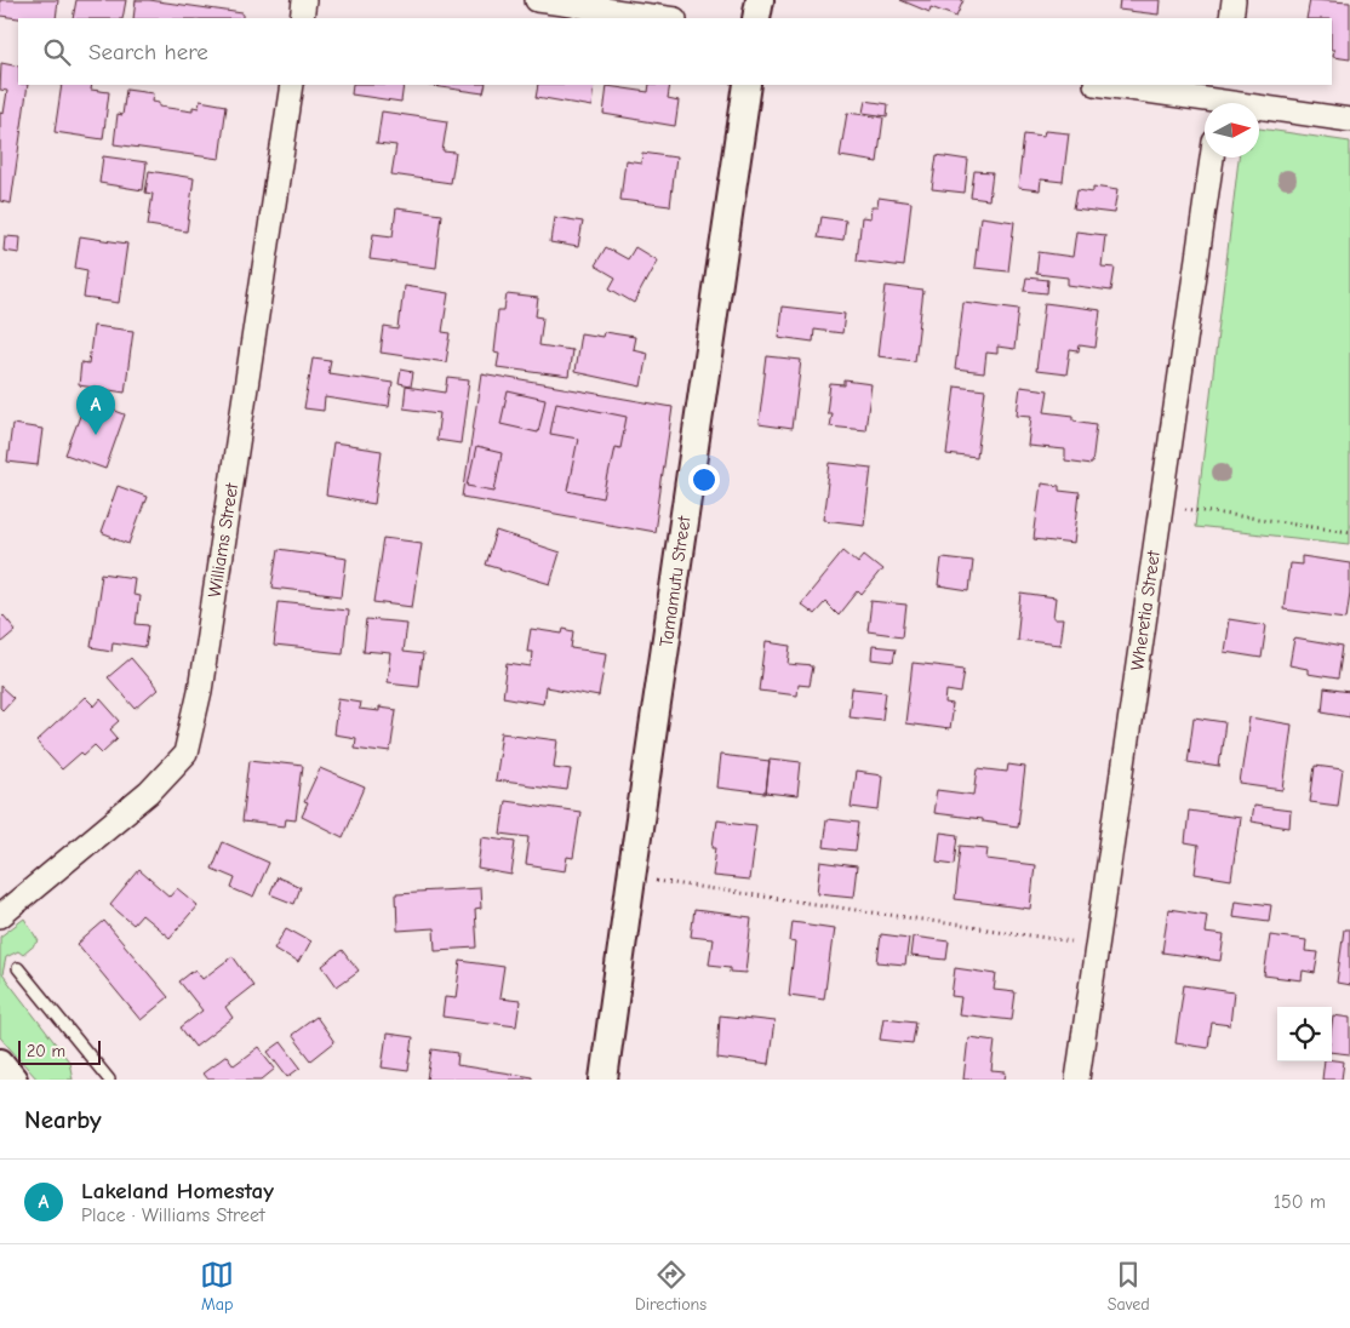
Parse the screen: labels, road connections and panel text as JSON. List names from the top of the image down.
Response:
{
  "streets": {
    "street": ["Williams Street", "Tamamutu Street", "Wheretia Street"]
  },
  "scale_bar": "20 m",
  "north": "right",
  "page": {
    "search": "Search here",
    "pins": "A",
    "scale": "20 m",
    "heading": "Nearby",
    "list": [
      {
        "mark": "A",
        "name": "Lakeland Homestay",
        "note": "Place · Williams Street",
        "value": "150 m"
      }
    ],
    "nav": ["Map", "Directions", "Saved"]
  }
}
